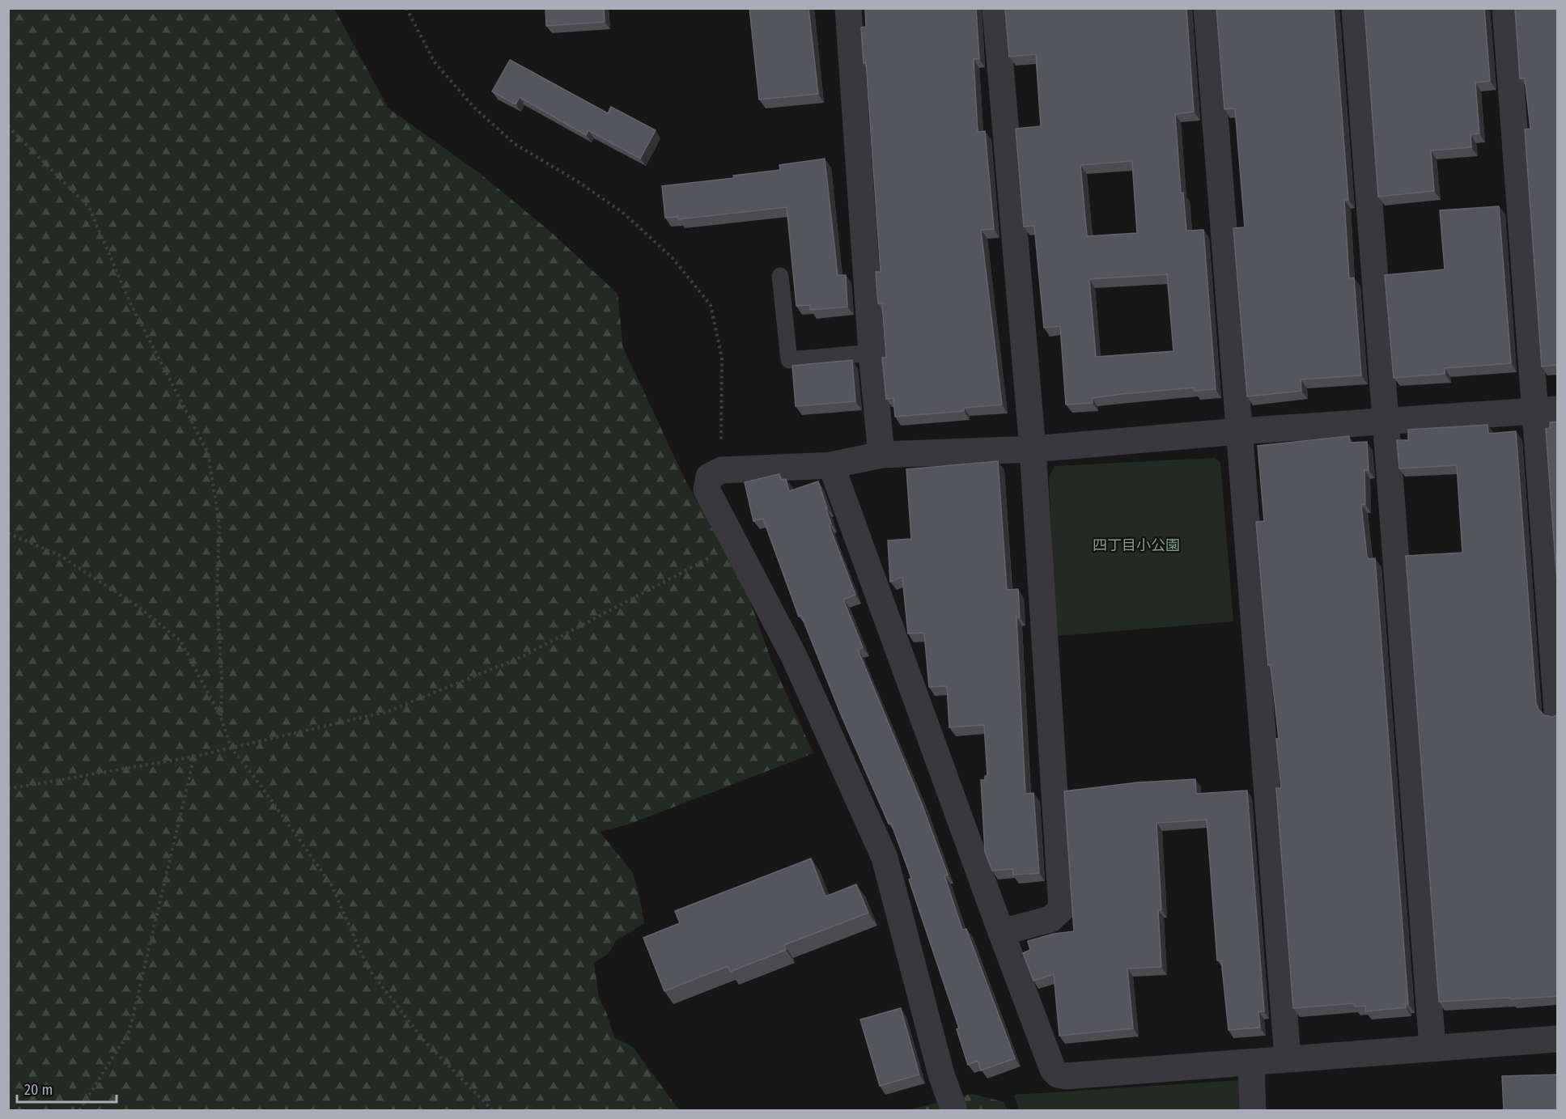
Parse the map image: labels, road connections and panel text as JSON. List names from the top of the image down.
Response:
{
  "parks": ["四丁目小公園"],
  "scale_bar": "20 m"
}
